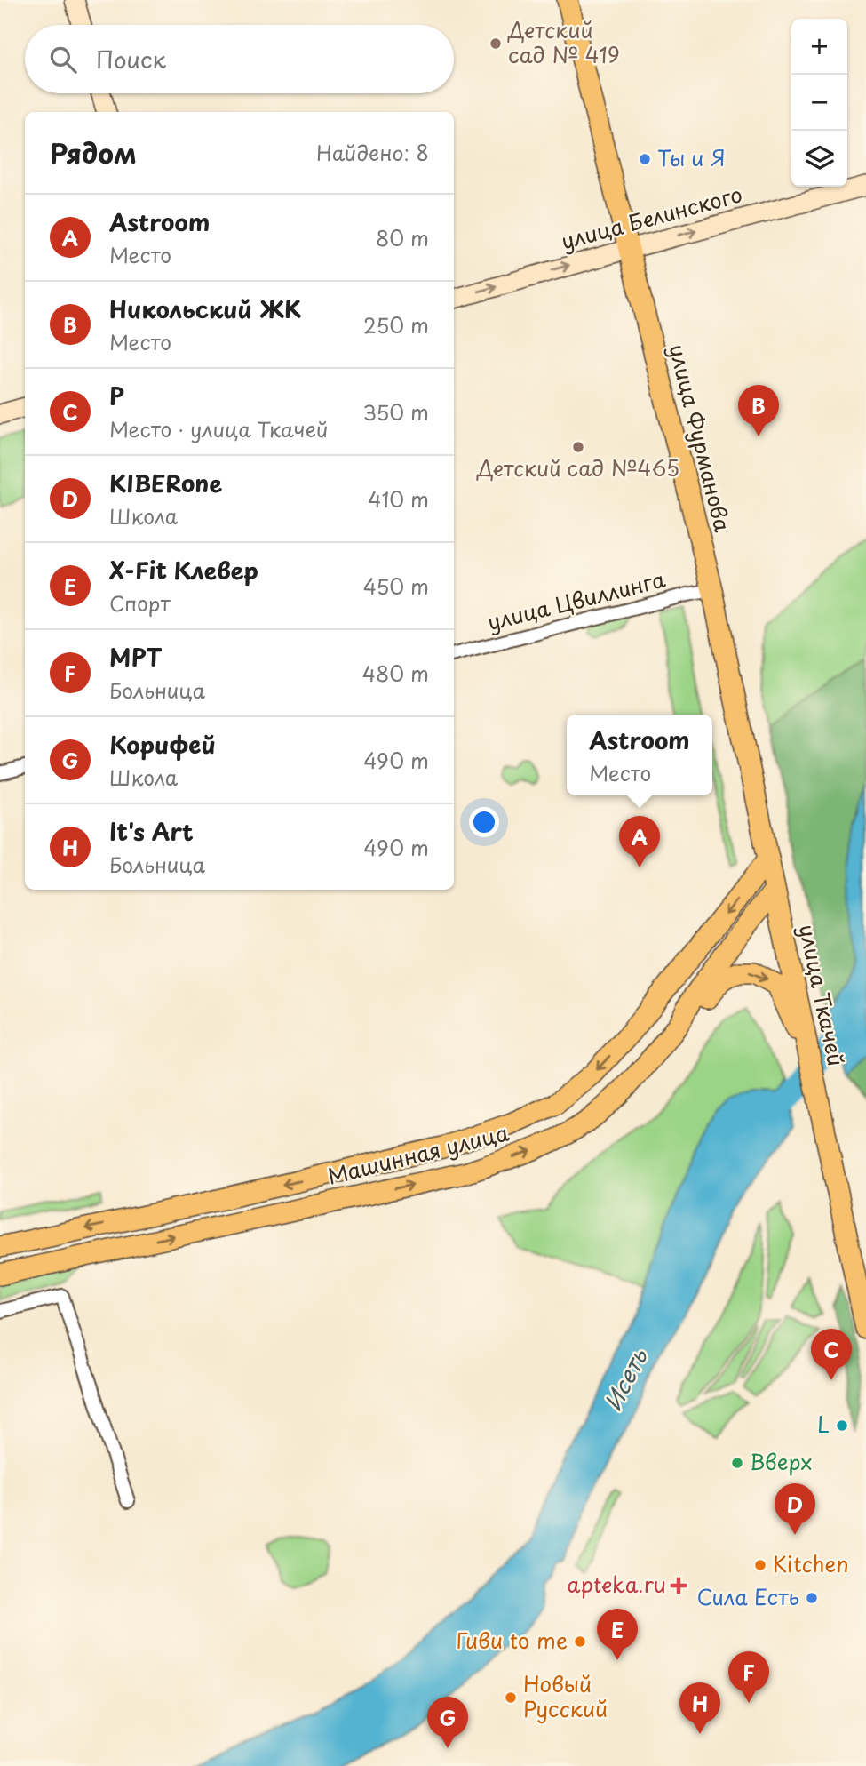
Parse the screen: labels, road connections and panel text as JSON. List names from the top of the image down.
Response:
{
  "streets": {
    "main road": [
      "улица Белинского",
      "улица Фурманова",
      "улица Ткачей",
      "Машинная улица"
    ],
    "street": ["улица Цвиллинга"]
  },
  "crossings": [
    ["улица Белинского", "улица Фурманова"],
    ["улица Фурманова", "улица Цвиллинга"],
    ["улица Фурманова", "улица Ткачей"],
    ["улица Фурманова", "Машинная улица"],
    ["улица Ткачей", "Машинная улица"]
  ],
  "one_way": ["улица Белинского"],
  "water": ["Исеть"],
  "places": {
    "other": [
      "Детский сад № 419",
      "Ты и Я",
      "Детский сад №465",
      "L",
      "Вверх",
      "Kitchen",
      "Сила Есть",
      "Гиви to me",
      "Новый Русский"
    ],
    "health": ["apteka.ru"]
  },
  "page": {
    "map_buttons": ["+", "−"],
    "search": "Поиск",
    "heading": ["Рядом", "Найдено: 8"],
    "list": [
      {
        "mark": "A",
        "name": "Astroom",
        "note": "Место",
        "value": "80 m"
      },
      {
        "mark": "B",
        "name": "Никольский ЖК",
        "note": "Место",
        "value": "250 m"
      },
      {
        "mark": "C",
        "name": "P",
        "note": "Место · улица Ткачей",
        "value": "350 m"
      },
      {
        "mark": "D",
        "name": "KIBERone",
        "note": "Школа",
        "value": "410 m"
      },
      {
        "mark": "E",
        "name": "X-Fit Клевер",
        "note": "Спорт",
        "value": "450 m"
      },
      {
        "mark": "F",
        "name": "МРТ",
        "note": "Больница",
        "value": "480 m"
      },
      {
        "mark": "G",
        "name": "Корифей",
        "note": "Школа",
        "value": "490 m"
      },
      {
        "mark": "H",
        "name": "It's Art",
        "note": "Больница",
        "value": "490 m"
      }
    ],
    "pins": [
      "B",
      "A",
      "C",
      "D",
      "E",
      "F",
      "H",
      "G"
    ],
    "popup": ["Astroom", "Место"]
  }
}
